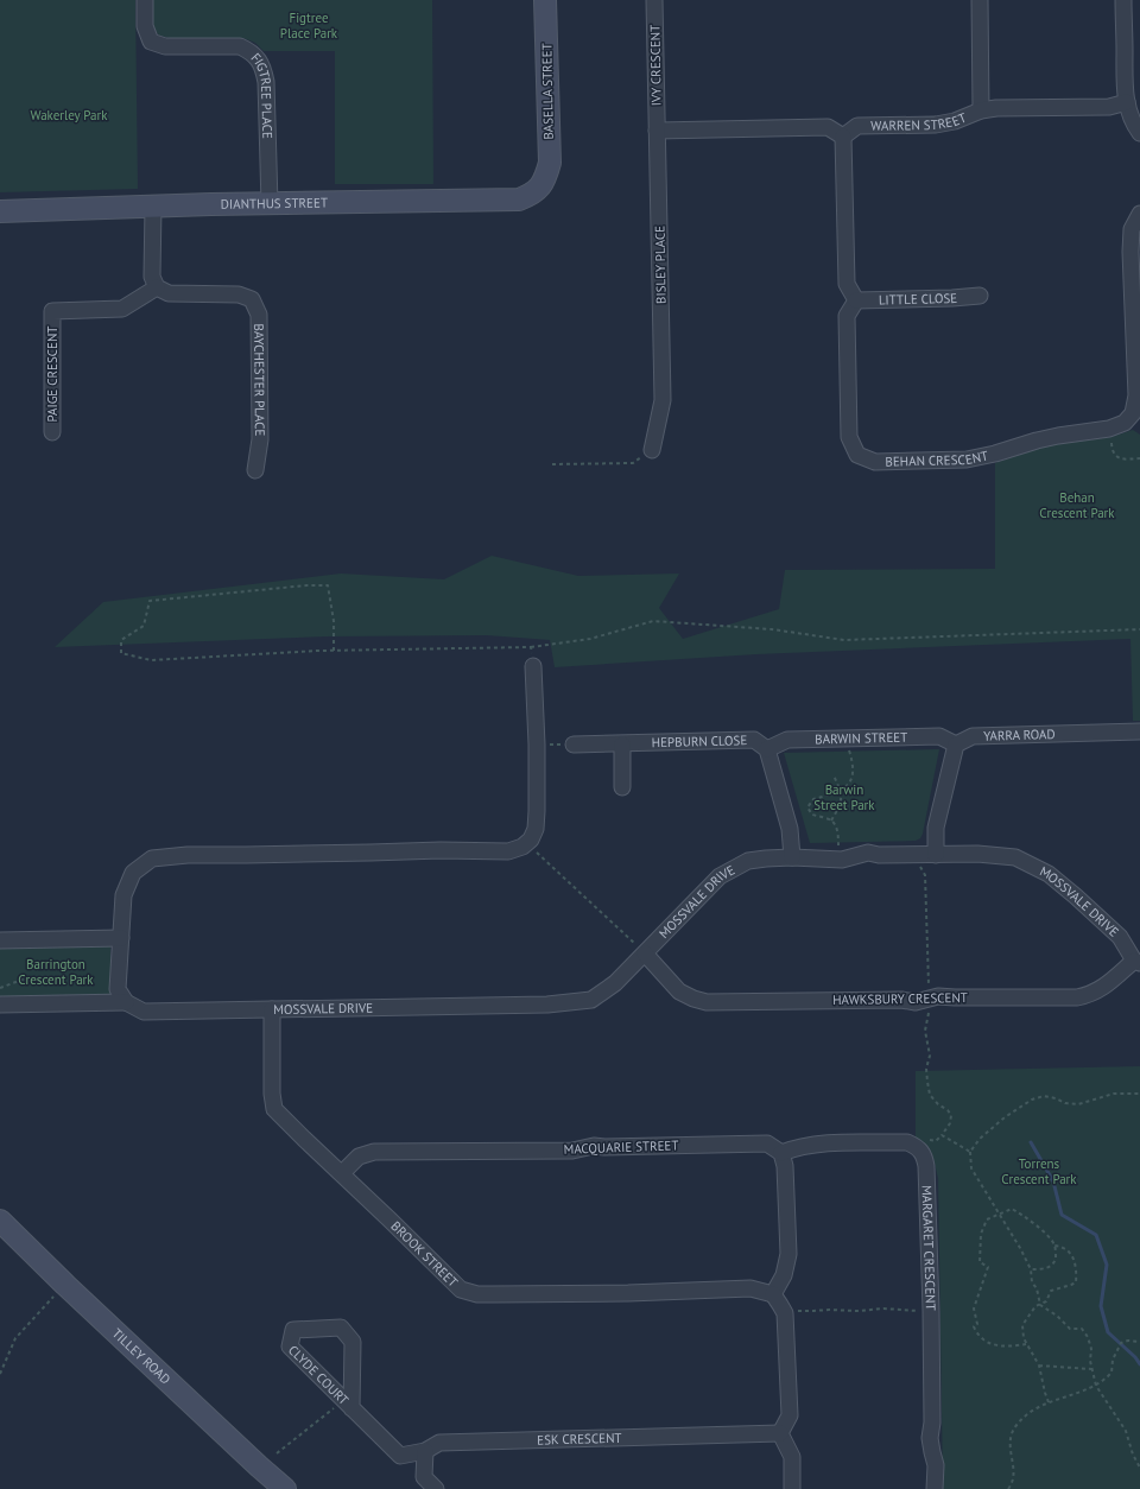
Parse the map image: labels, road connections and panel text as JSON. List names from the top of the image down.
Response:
{
  "streets": {
    "street": [
      "IVY CRESCENT",
      "BASELLA STREET",
      "FIGTREE PLACE",
      "WARREN STREET",
      "DIANTHUS STREET",
      "BISLEY PLACE",
      "LITTLE CLOSE",
      "PAIGE CRESCENT",
      "BAYCHESTER PLACE",
      "BEHAN CRESCENT",
      "YARRA ROAD",
      "BARWIN STREET",
      "HEPBURN CLOSE",
      "MOSSVALE DRIVE",
      "HAWKSBURY CRESCENT",
      "MACQUARIE STREET",
      "MARGARET CRESCENT",
      "BROOK STREET",
      "TILLEY ROAD",
      "CLYDE COURT",
      "ESK CRESCENT"
    ]
  },
  "crossings": [
    ["IVY CRESCENT", "BISLEY PLACE"],
    ["BASELLA STREET", "DIANTHUS STREET"],
    ["FIGTREE PLACE", "DIANTHUS STREET"],
    ["LITTLE CLOSE", "BEHAN CRESCENT"],
    ["PAIGE CRESCENT", "BAYCHESTER PLACE"],
    ["YARRA ROAD", "BARWIN STREET"],
    ["BARWIN STREET", "HEPBURN CLOSE"],
    ["MOSSVALE DRIVE", "HAWKSBURY CRESCENT"],
    ["MOSSVALE DRIVE", "BROOK STREET"],
    ["MACQUARIE STREET", "BROOK STREET"],
    ["CLYDE COURT", "ESK CRESCENT"]
  ],
  "parks": [
    "Figtree Place Park",
    "Wakerley Park",
    "Behan Crescent Park",
    "Barwin Street Park",
    "Barrington Crescent Park",
    "Torrens Crescent Park"
  ]
}
